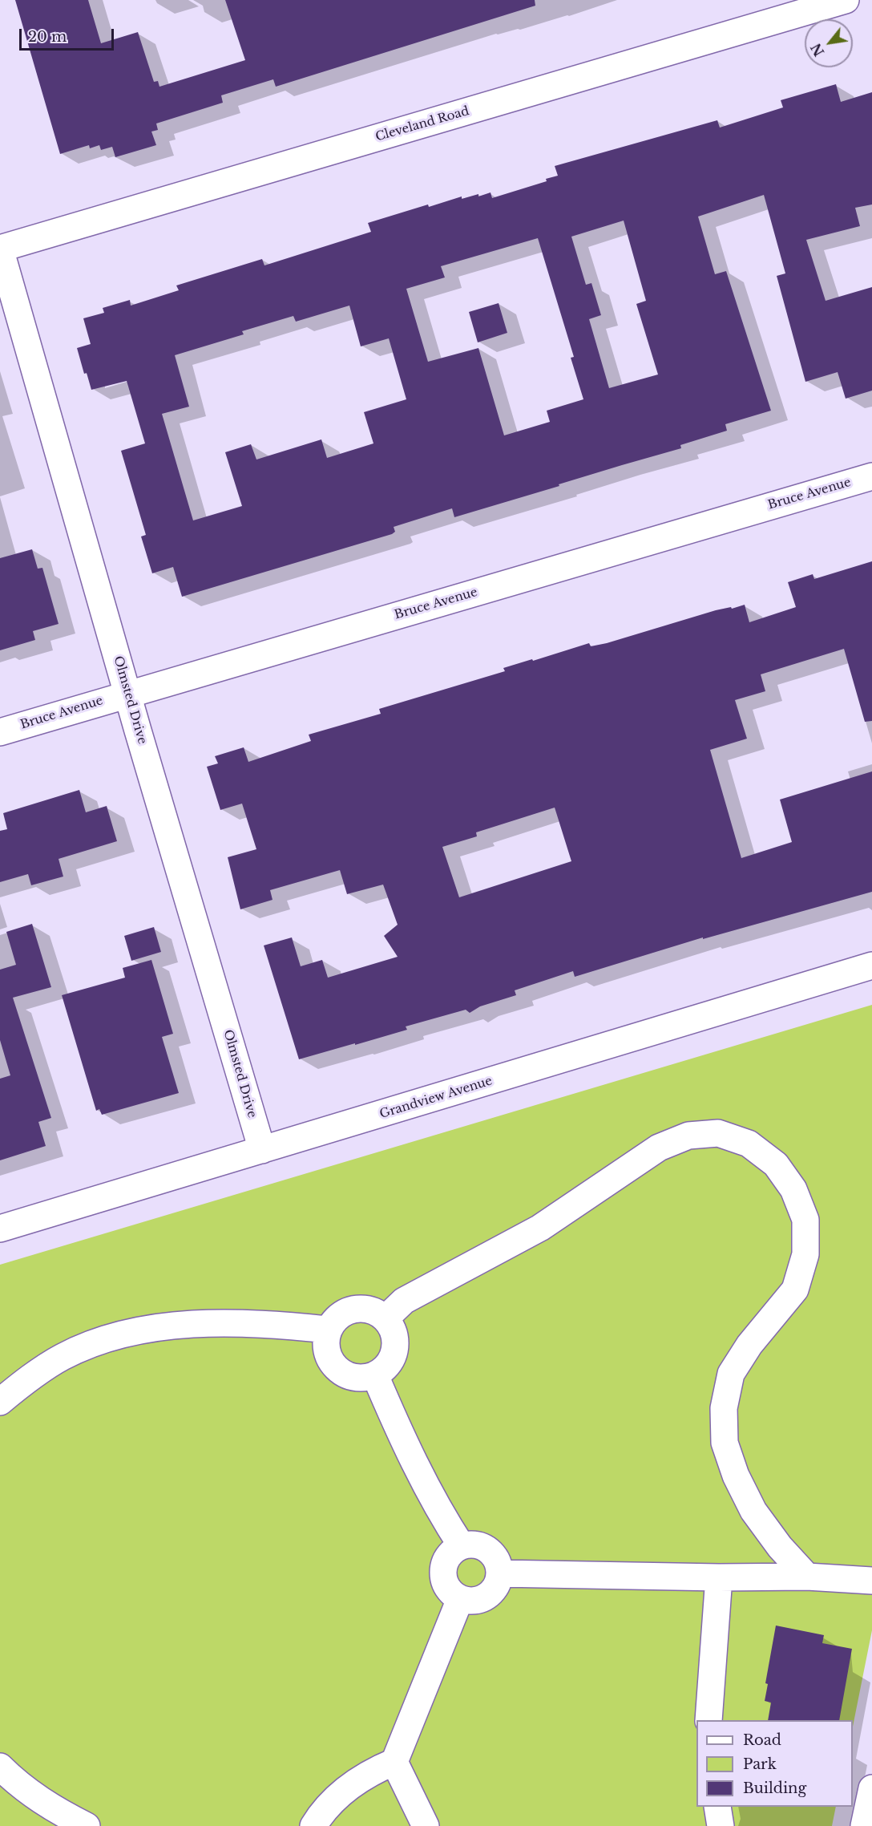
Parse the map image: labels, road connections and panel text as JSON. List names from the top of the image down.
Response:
{
  "streets": {
    "street": [
      "Cleveland Road",
      "Bruce Avenue",
      "Olmsted Drive",
      "Grandview Avenue"
    ]
  },
  "crossings": [
    ["Cleveland Road", "Olmsted Drive"],
    ["Bruce Avenue", "Olmsted Drive"],
    ["Olmsted Drive", "Grandview Avenue"]
  ],
  "legend": ["Road", "Park", "Building"],
  "scale_bar": "20 m",
  "north": "bottom left"
}
